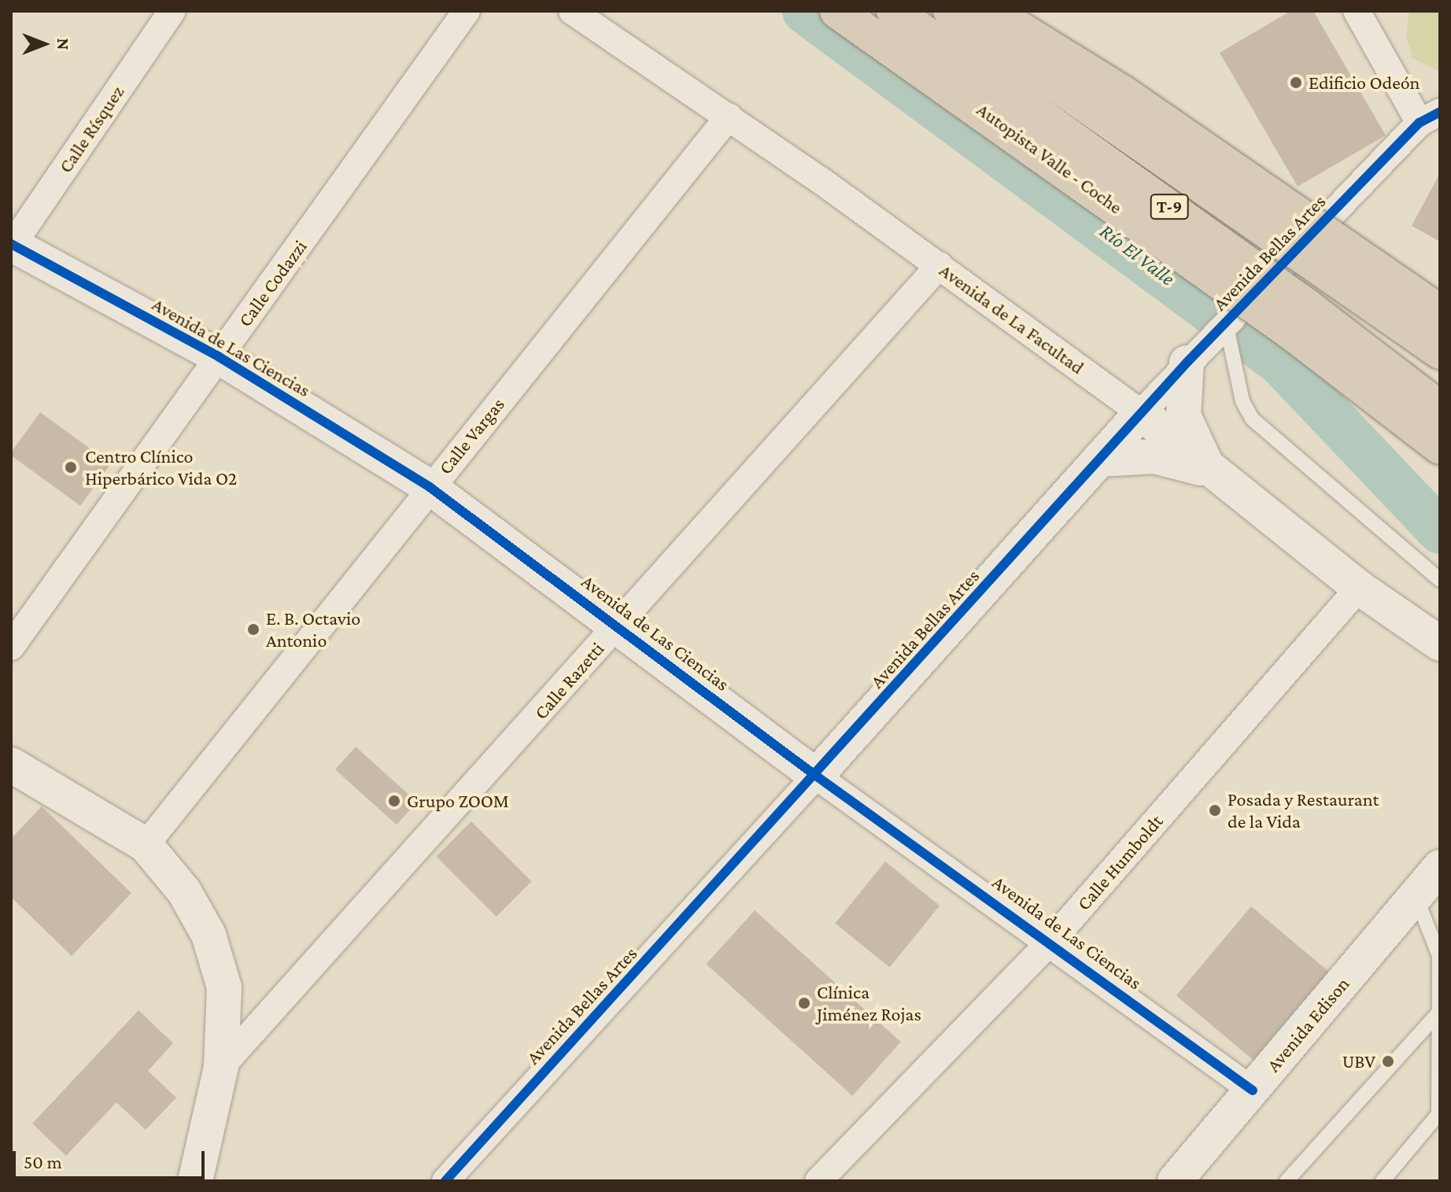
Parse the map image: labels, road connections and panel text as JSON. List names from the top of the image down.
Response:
{
  "streets": {
    "highway": ["Autopista Valle - Coche", "T-9"],
    "street": [
      "Calle Rísquez",
      "Avenida Bellas Artes",
      "Calle Codazzi",
      "Avenida de La Facultad",
      "Avenida de Las Ciencias",
      "Calle Vargas",
      "Calle Razetti",
      "Calle Humboldt",
      "Avenida Edison"
    ]
  },
  "crossings": [
    ["Calle Rísquez", "Avenida de Las Ciencias"],
    ["Avenida Bellas Artes", "Avenida de La Facultad"],
    ["Avenida Bellas Artes", "Avenida de Las Ciencias"],
    ["Calle Codazzi", "Avenida de Las Ciencias"],
    ["Avenida de La Facultad", "Calle Vargas"],
    ["Avenida de La Facultad", "Calle Razetti"],
    ["Avenida de La Facultad", "Calle Humboldt"],
    ["Avenida de Las Ciencias", "Calle Vargas"],
    ["Avenida de Las Ciencias", "Calle Razetti"],
    ["Avenida de Las Ciencias", "Calle Humboldt"],
    ["Avenida de Las Ciencias", "Avenida Edison"]
  ],
  "water": ["Río El Valle"],
  "places": [
    "Edificio Odeón",
    "Centro Clínico Hiperbárico Vida O2",
    "E. B. Octavio Antonio",
    "Grupo ZOOM",
    "Posada y Restaurant de la Vida",
    "Clínica Jiménez Rojas",
    "UBV"
  ],
  "scale_bar": "50 m",
  "north": "right"
}
